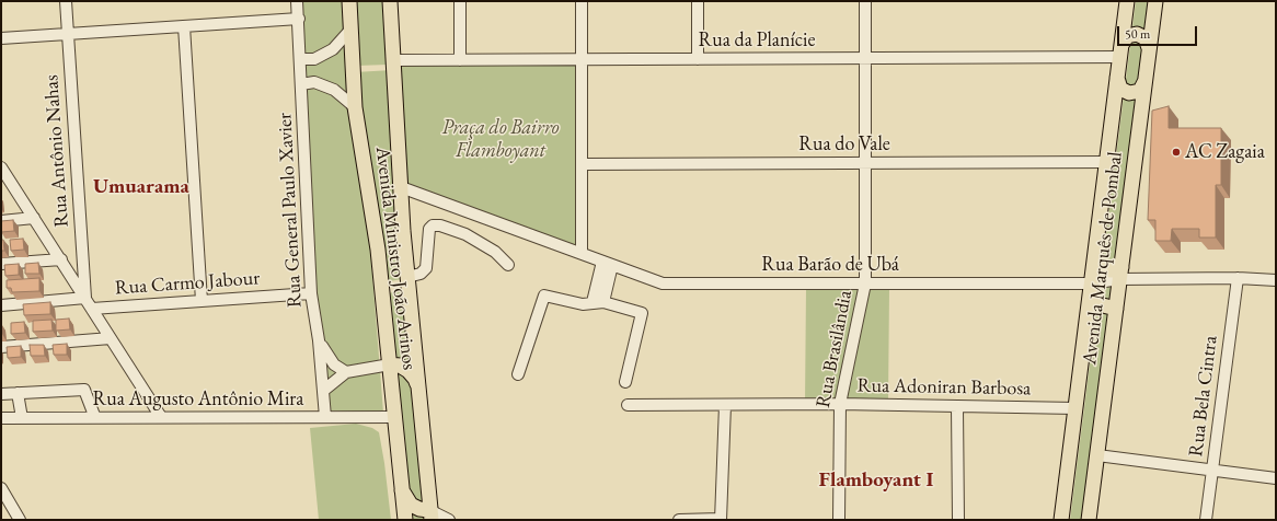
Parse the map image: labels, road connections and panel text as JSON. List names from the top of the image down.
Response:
{
  "streets": {
    "main road": ["Avenida Ministro João Arinos", "Avenida Marquês de Pombal"],
    "street": [
      "Rua da Planície",
      "Rua do Vale",
      "Rua Antônio Nahas",
      "Rua General Paulo Xavier",
      "Rua Barão de Ubá",
      "Rua Carmo Jabour",
      "Rua Brasilândia",
      "Rua Adoniran Barbosa",
      "Rua Bela Cintra",
      "Rua Augusto Antônio Mira"
    ]
  },
  "crossings": [
    ["Rua da Planície", "Avenida Ministro João Arinos"],
    ["Rua da Planície", "Avenida Marquês de Pombal"],
    ["Rua da Planície", "Rua Brasilândia"],
    ["Rua do Vale", "Avenida Marquês de Pombal"],
    ["Rua do Vale", "Rua Brasilândia"],
    ["Rua General Paulo Xavier", "Rua Carmo Jabour"],
    ["Rua General Paulo Xavier", "Rua Augusto Antônio Mira"],
    ["Avenida Ministro João Arinos", "Rua Barão de Ubá"],
    ["Avenida Ministro João Arinos", "Rua Augusto Antônio Mira"],
    ["Avenida Marquês de Pombal", "Rua Barão de Ubá"],
    ["Avenida Marquês de Pombal", "Rua Adoniran Barbosa"],
    ["Rua Barão de Ubá", "Rua Brasilândia"],
    ["Rua Barão de Ubá", "Rua Bela Cintra"],
    ["Rua Brasilândia", "Rua Adoniran Barbosa"]
  ],
  "districts": ["Umuarama", "Flamboyant I"],
  "parks": ["Praça do Bairro Flamboyant"],
  "places": ["AC Zagaia"],
  "scale_bar": "50 m"
}
